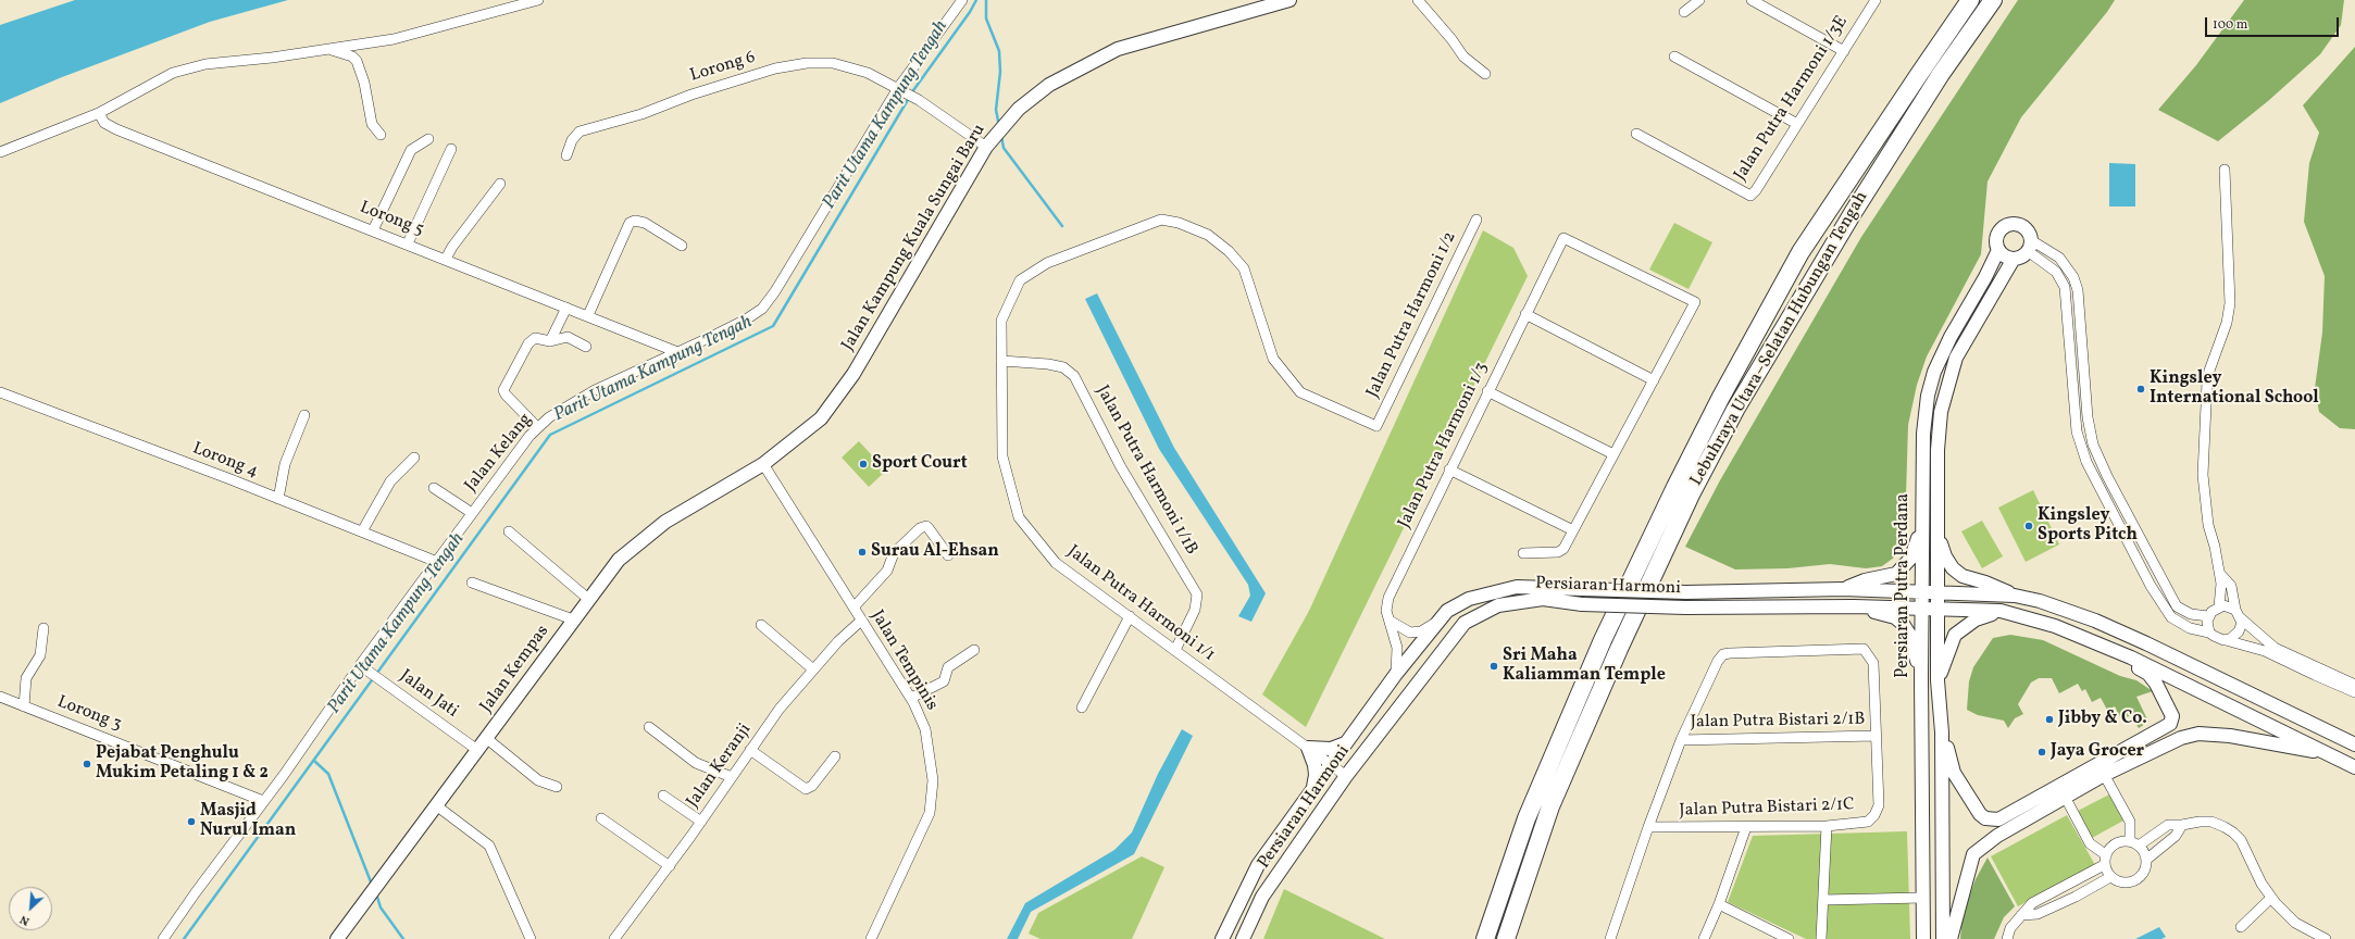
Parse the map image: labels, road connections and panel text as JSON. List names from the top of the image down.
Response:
{
  "streets": {
    "highway": ["Lebuhraya Utara–Selatan Hubungan Tengah"],
    "main road": [
      "Jalan Kampung Kuala Sungai Baru",
      "Persiaran Putra Perdana",
      "Persiaran Harmoni",
      "Jalan Kempas"
    ],
    "street": [
      "Lorong 6",
      "Jalan Putra Harmoni 1/3E",
      "Lorong 5",
      "Jalan Putra Harmoni 1/2",
      "Jalan Putra Harmoni 1/3",
      "Jalan Kelang",
      "Lorong 4",
      "Jalan Putra Harmoni 1/1B",
      "Jalan Putra Harmoni 1/1",
      "Jalan Tempinis",
      "Jalan Jati",
      "Lorong 3",
      "Jalan Putra Bistari 2/1B",
      "Jalan Keranji",
      "Jalan Putra Bistari 2/1C"
    ]
  },
  "crossings": [
    ["Lorong 6", "Jalan Kampung Kuala Sungai Baru"],
    ["Lorong 6", "Jalan Kelang"],
    ["Lorong 5", "Jalan Kelang"],
    ["Jalan Kampung Kuala Sungai Baru", "Jalan Tempinis"],
    ["Jalan Kampung Kuala Sungai Baru", "Jalan Kempas"],
    ["Jalan Putra Harmoni 1/2", "Jalan Putra Harmoni 1/1"],
    ["Jalan Putra Harmoni 1/3", "Persiaran Harmoni"],
    ["Jalan Kelang", "Lorong 4"],
    ["Jalan Kelang", "Jalan Jati"],
    ["Jalan Kelang", "Lorong 3"],
    ["Jalan Putra Harmoni 1/1B", "Jalan Putra Harmoni 1/1"],
    ["Persiaran Putra Perdana", "Persiaran Harmoni"],
    ["Persiaran Harmoni", "Jalan Putra Harmoni 1/1"],
    ["Jalan Tempinis", "Jalan Kempas"],
    ["Jalan Tempinis", "Jalan Keranji"],
    ["Jalan Kempas", "Jalan Jati"],
    ["Jalan Putra Bistari 2/1B", "Jalan Putra Bistari 2/1C"]
  ],
  "water": ["Parit Utama Kampung Tengah"],
  "places": [
    "Kingsley International School",
    "Sport Court",
    "Kingsley Sports Pitch",
    "Surau Al-Ehsan",
    "Sri Maha Kaliamman Temple",
    "Jibby & Co.",
    "Jaya Grocer",
    "Pejabat Penghulu Mukim Petaling 1 & 2",
    "Masjid Nurul Iman"
  ],
  "scale_bar": "100 m",
  "north": "bottom left"
}
